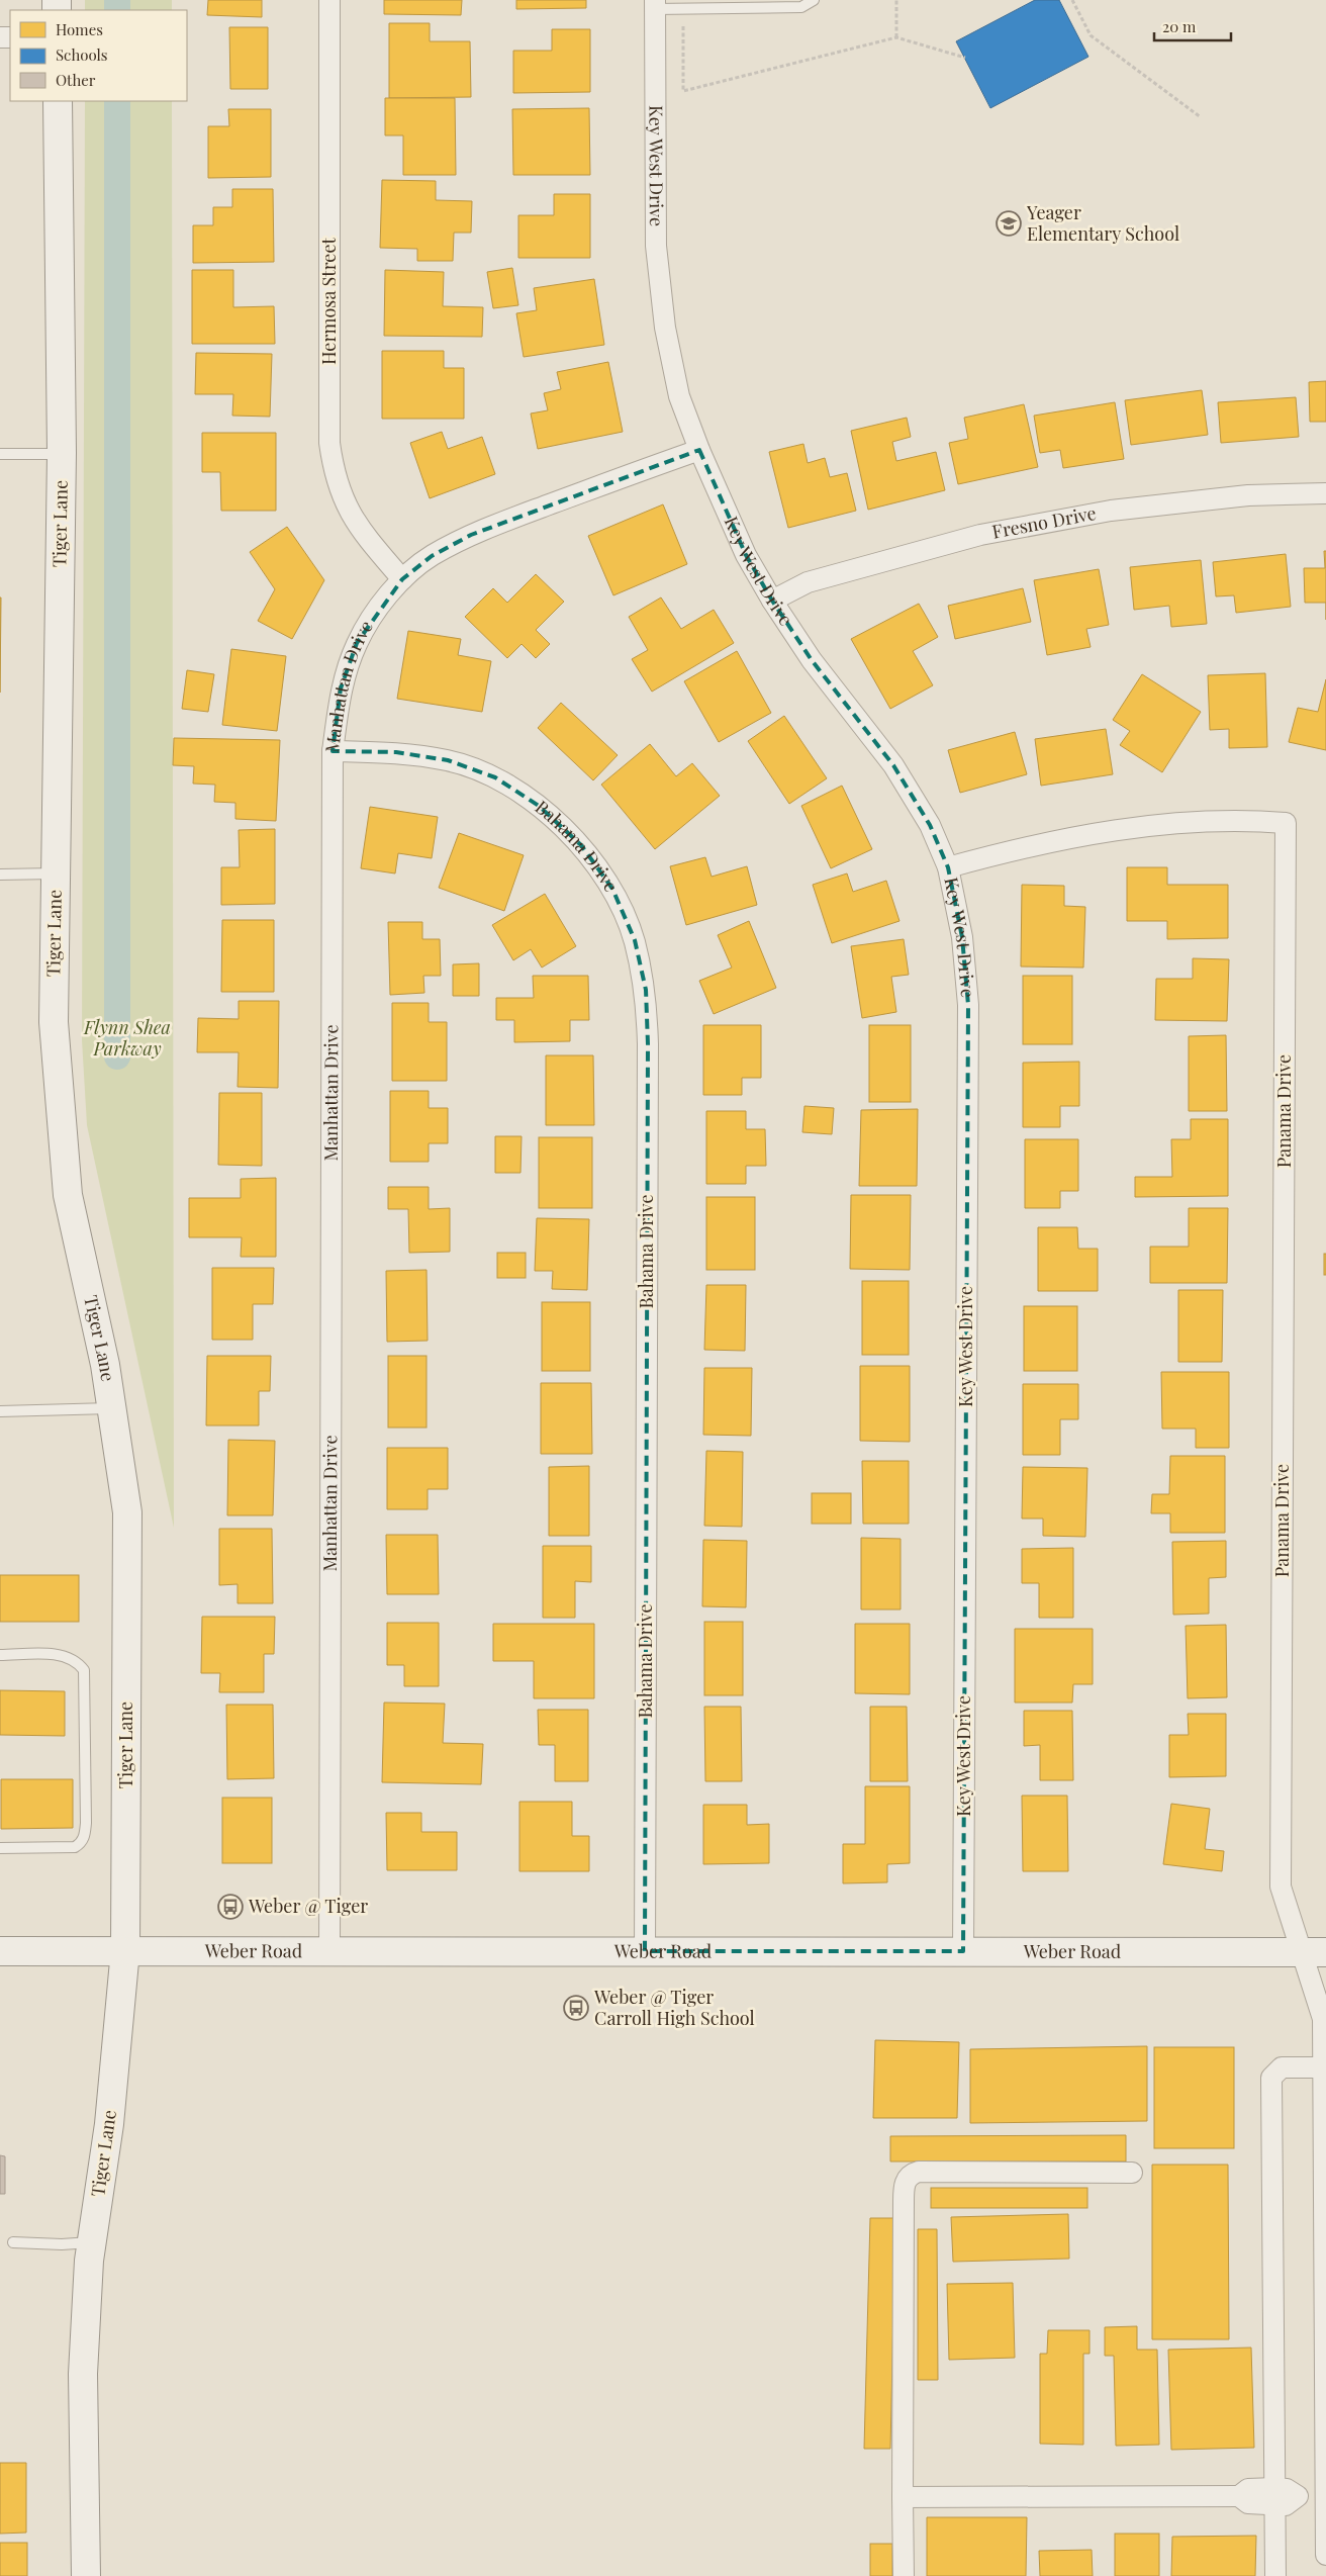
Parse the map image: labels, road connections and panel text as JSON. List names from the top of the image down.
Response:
{
  "streets": {
    "street": [
      "Key West Drive",
      "Hermosa Street",
      "Fresno Drive",
      "Tiger Lane",
      "Manhattan Drive",
      "Bahama Drive",
      "Panama Drive",
      "Weber Road"
    ]
  },
  "crossings": [
    ["Key West Drive", "Fresno Drive"],
    ["Key West Drive", "Manhattan Drive"],
    ["Key West Drive", "Panama Drive"],
    ["Key West Drive", "Weber Road"],
    ["Hermosa Street", "Manhattan Drive"],
    ["Tiger Lane", "Weber Road"],
    ["Manhattan Drive", "Bahama Drive"],
    ["Manhattan Drive", "Weber Road"],
    ["Bahama Drive", "Weber Road"],
    ["Panama Drive", "Weber Road"]
  ],
  "parks": ["Flynn Shea Parkway"],
  "places": {
    "school or university": ["Yeager Elementary School"],
    "bus stop": ["Weber @ Tiger", "Weber @ Tiger Carroll High School"]
  },
  "legend": ["Homes", "Schools", "Other"],
  "scale_bar": "20 m"
}
